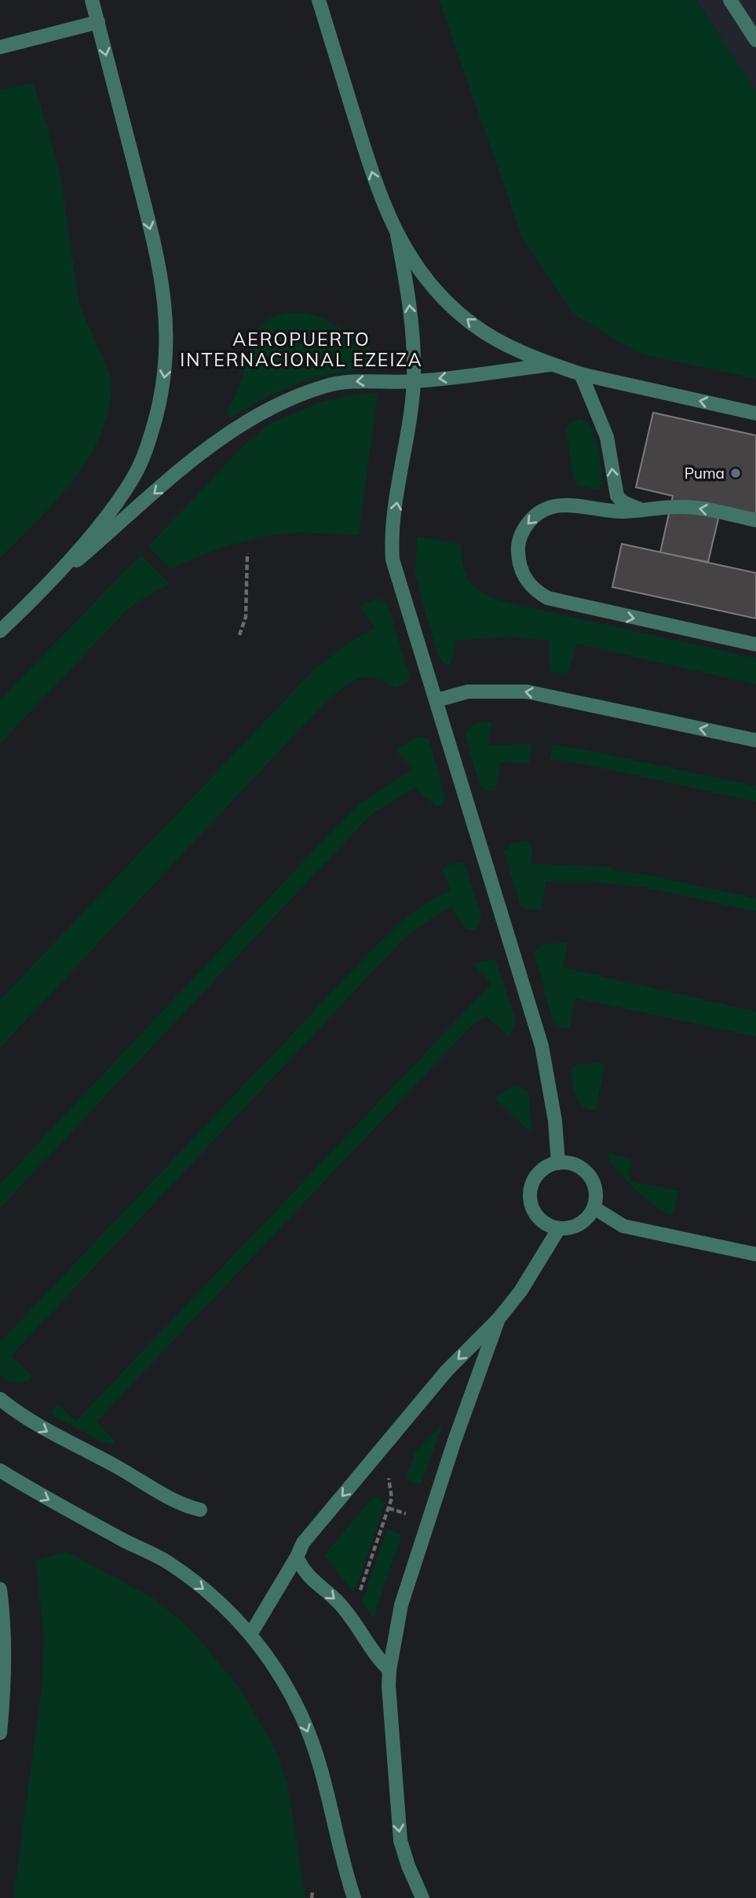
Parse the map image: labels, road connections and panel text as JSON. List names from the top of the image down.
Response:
{
  "districts": ["AEROPUERTO INTERNACIONAL EZEIZA"],
  "places": ["Puma"]
}
